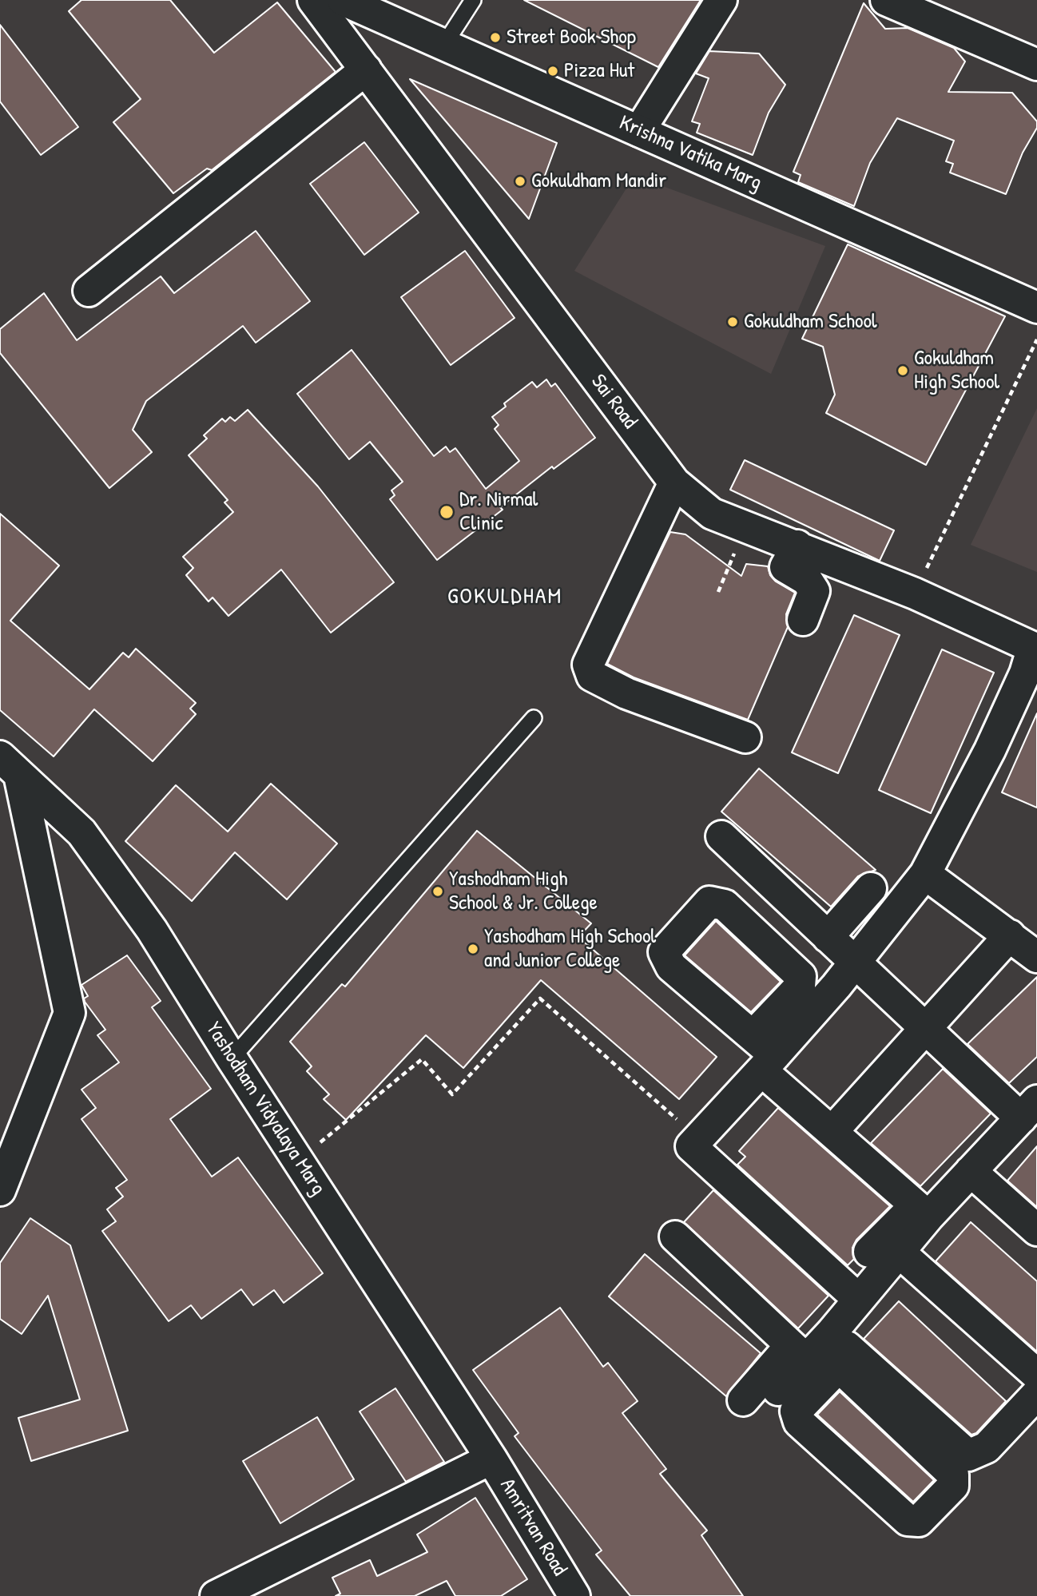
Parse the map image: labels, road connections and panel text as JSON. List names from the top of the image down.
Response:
{
  "streets": {
    "street": [
      "Krishna Vatika Marg",
      "Sai Road",
      "Yashodham Vidyalaya Marg",
      "Amritvan Road"
    ]
  },
  "crossings": [
    ["Yashodham Vidyalaya Marg", "Amritvan Road"]
  ],
  "districts": ["GOKULDHAM"],
  "places": [
    "Street Book Shop",
    "Pizza Hut",
    "Gokuldham Mandir",
    "Gokuldham School",
    "Gokuldham High School",
    "Dr. Nirmal Clinic",
    "Yashodham High School & Jr. College",
    "Yashodham High School and Junior College"
  ]
}
